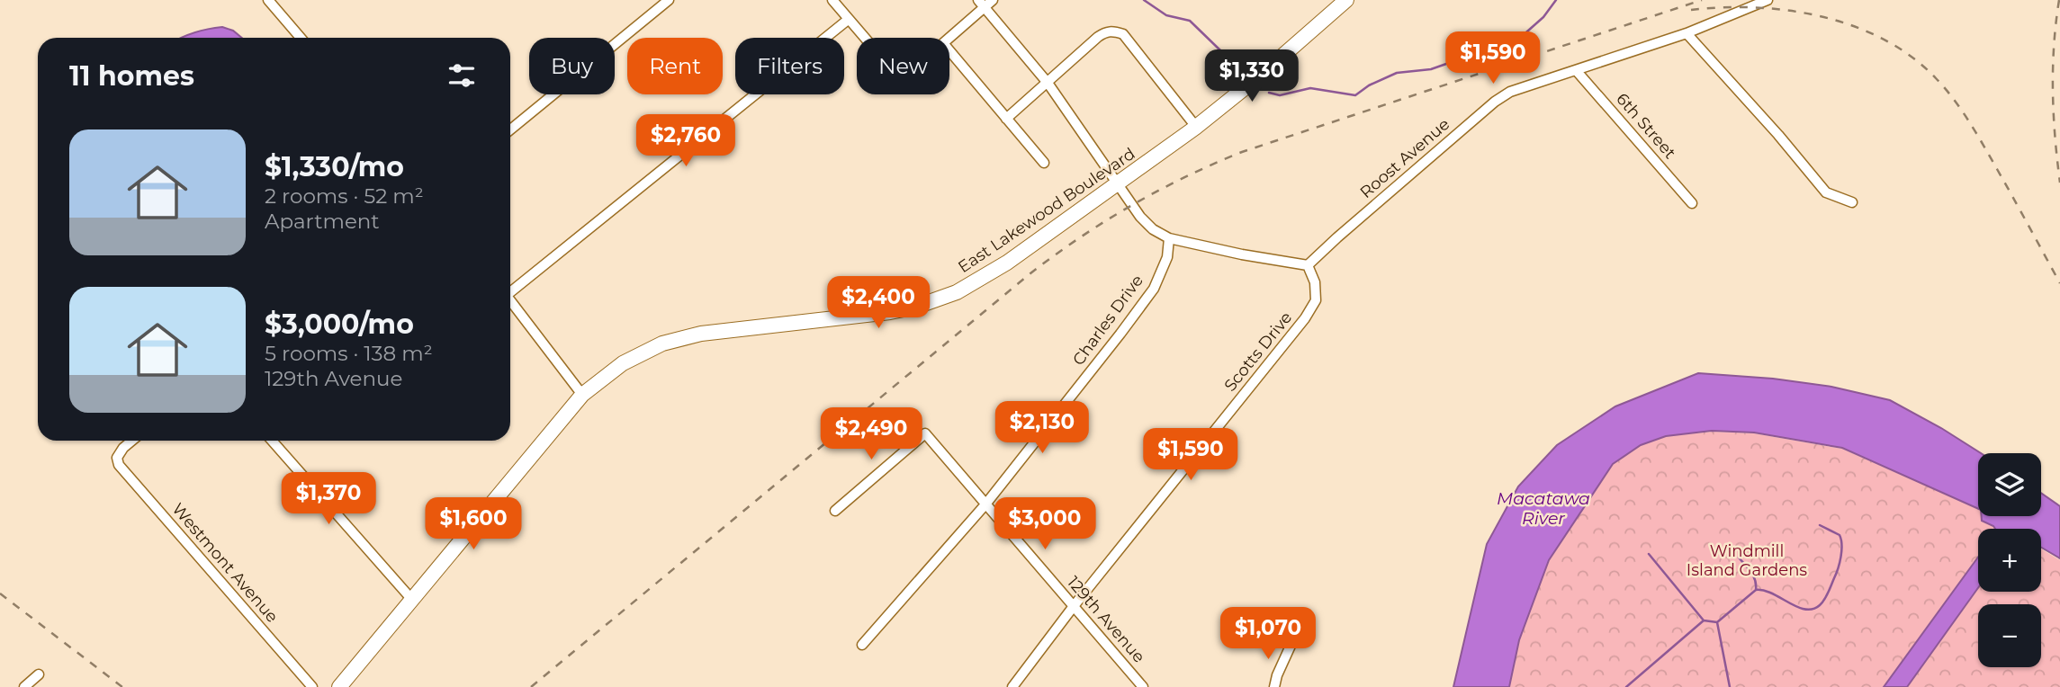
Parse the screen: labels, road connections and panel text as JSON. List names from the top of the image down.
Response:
{
  "streets": {
    "main road": ["East Lakewood Boulevard"],
    "street": [
      "6th Street",
      "Roost Avenue",
      "Charles Drive",
      "Scotts Drive",
      "Westmont Avenue",
      "129th Avenue"
    ]
  },
  "crossings": [
    ["6th Street", "Roost Avenue"],
    ["Roost Avenue", "Scotts Drive"],
    ["Charles Drive", "129th Avenue"],
    ["Scotts Drive", "129th Avenue"]
  ],
  "water": ["Macatawa River"],
  "parks": ["Windmill Island Gardens"],
  "page": {
    "price": [
      "$1,590",
      "$1,330",
      "$2,760",
      "$2,400",
      "$2,130",
      "$2,490",
      "$1,590",
      "$1,370",
      "$1,600",
      "$3,000",
      "$1,070"
    ],
    "chip": [
      "Buy",
      "Rent",
      "Filters",
      "New"
    ],
    "heading": "11 homes",
    "list": [
      {
        "name": "$1,330/mo",
        "note": "2 rooms · 52 m² · Apartment"
      },
      {
        "name": "$3,000/mo",
        "note": "5 rooms · 138 m² · 129th Avenue"
      }
    ],
    "map_buttons": ["+", "−"]
  }
}
